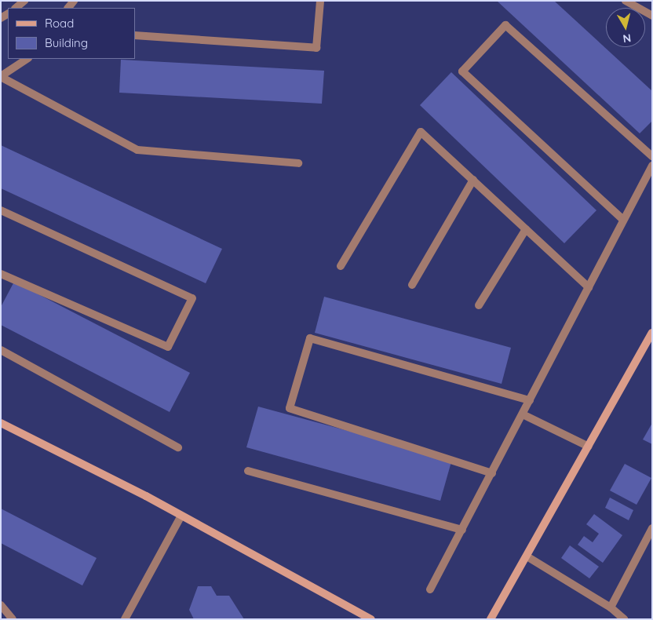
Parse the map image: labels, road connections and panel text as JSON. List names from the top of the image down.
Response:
{
  "legend": ["Road", "Building"],
  "north": "bottom"
}
